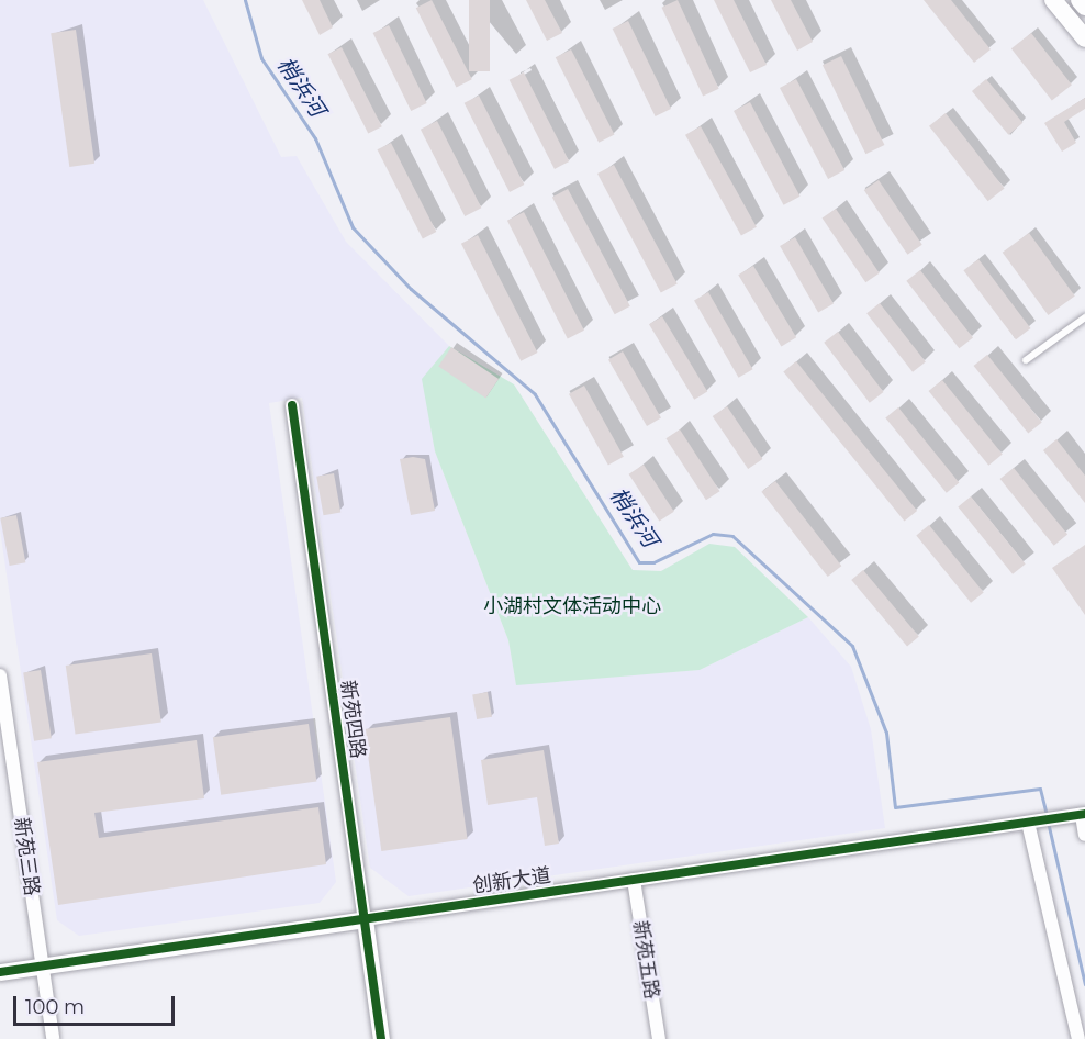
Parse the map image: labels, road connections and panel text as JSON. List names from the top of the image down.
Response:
{
  "streets": {
    "street": [
      "新苑四路",
      "新苑三路",
      "创新大道",
      "新苑五路"
    ]
  },
  "crossings": [
    ["新苑四路", "创新大道"],
    ["新苑三路", "创新大道"],
    ["创新大道", "新苑五路"]
  ],
  "water": ["梢浜河"],
  "parks": ["小湖村文体活动中心"],
  "scale_bar": "100 m"
}
